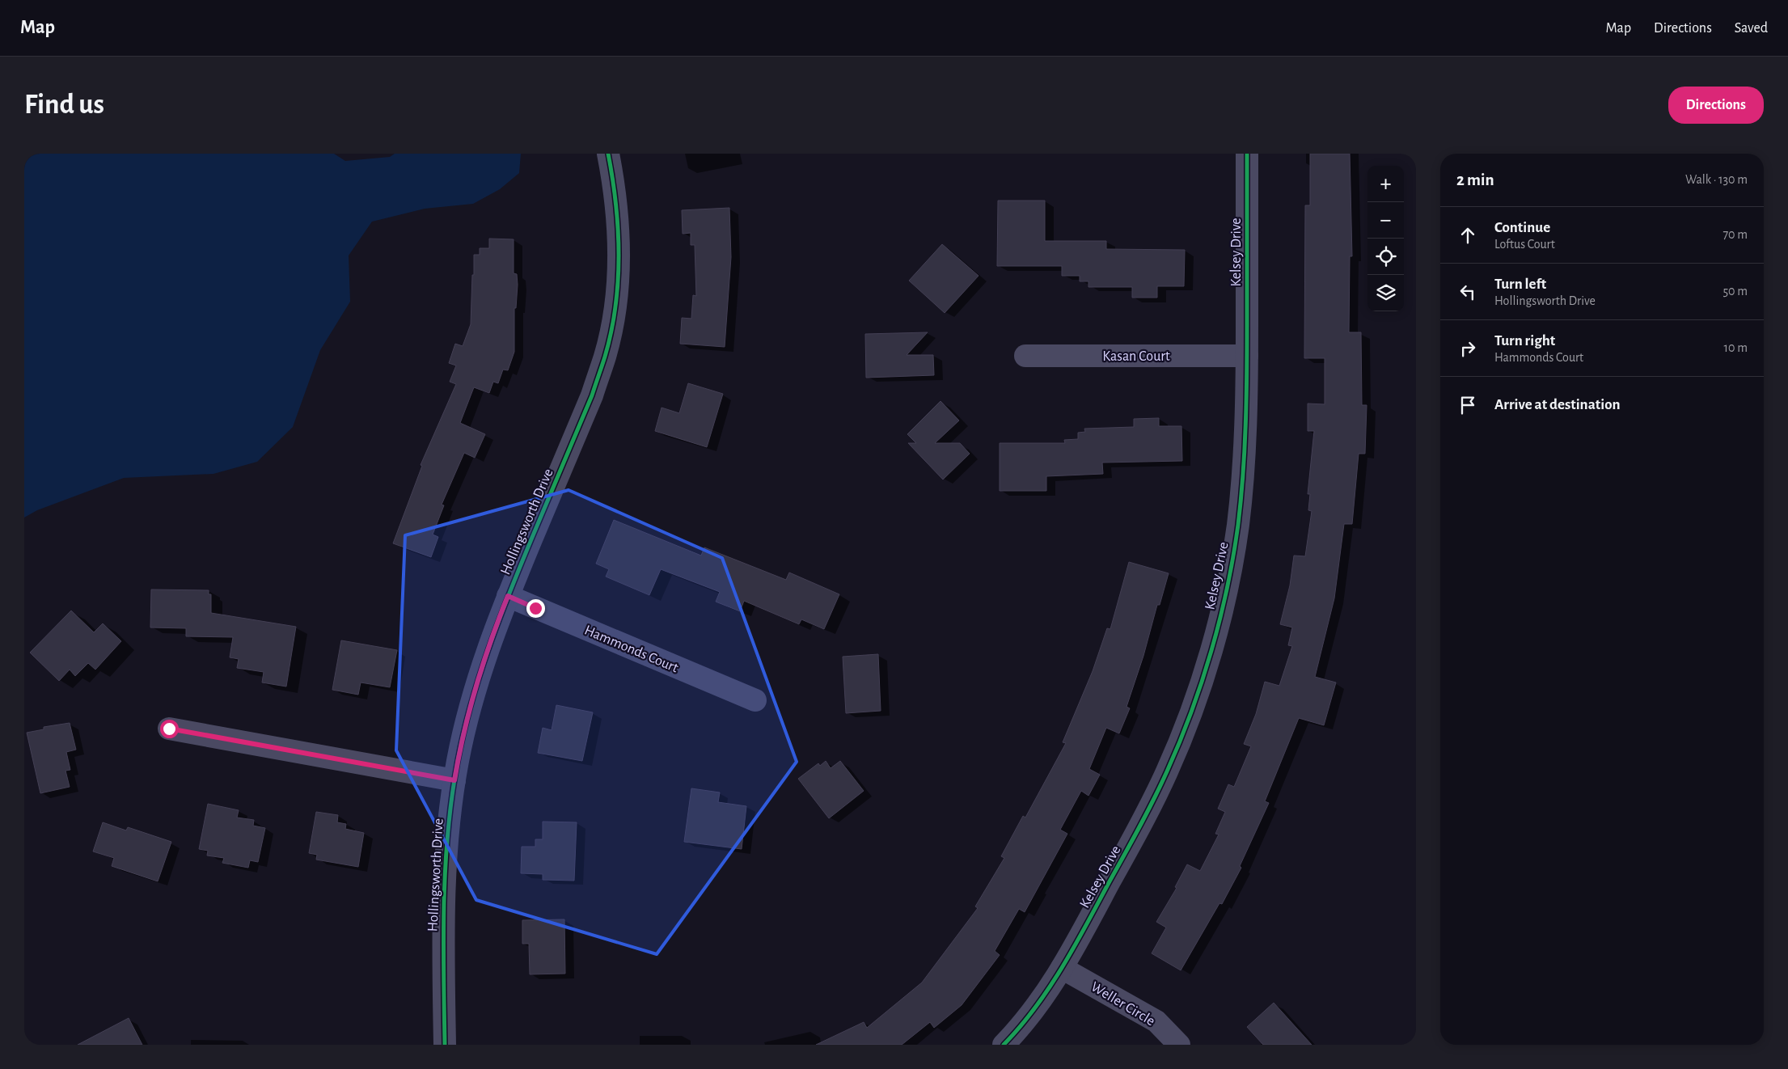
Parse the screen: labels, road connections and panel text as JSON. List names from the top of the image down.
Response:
{
  "streets": {
    "street": [
      "Kelsey Drive",
      "Kasan Court",
      "Hollingsworth Drive",
      "Hammonds Court",
      "Weller Circle"
    ]
  },
  "crossings": [
    ["Kelsey Drive", "Kasan Court"],
    ["Kelsey Drive", "Weller Circle"],
    ["Hollingsworth Drive", "Hammonds Court"]
  ],
  "page": {
    "header": "Map",
    "nav": ["Map", "Directions", "Saved"],
    "buttons": "Directions",
    "title": "Find us",
    "heading": ["2 min", "Walk · 130 m"],
    "map_buttons": ["+", "−"],
    "list": [
      ["Continue", "Loftus Court", "70 m"],
      ["Turn left", "Hollingsworth Drive", "50 m"],
      ["Turn right", "Hammonds Court", "10 m"],
      "Arrive at destination"
    ]
  }
}
